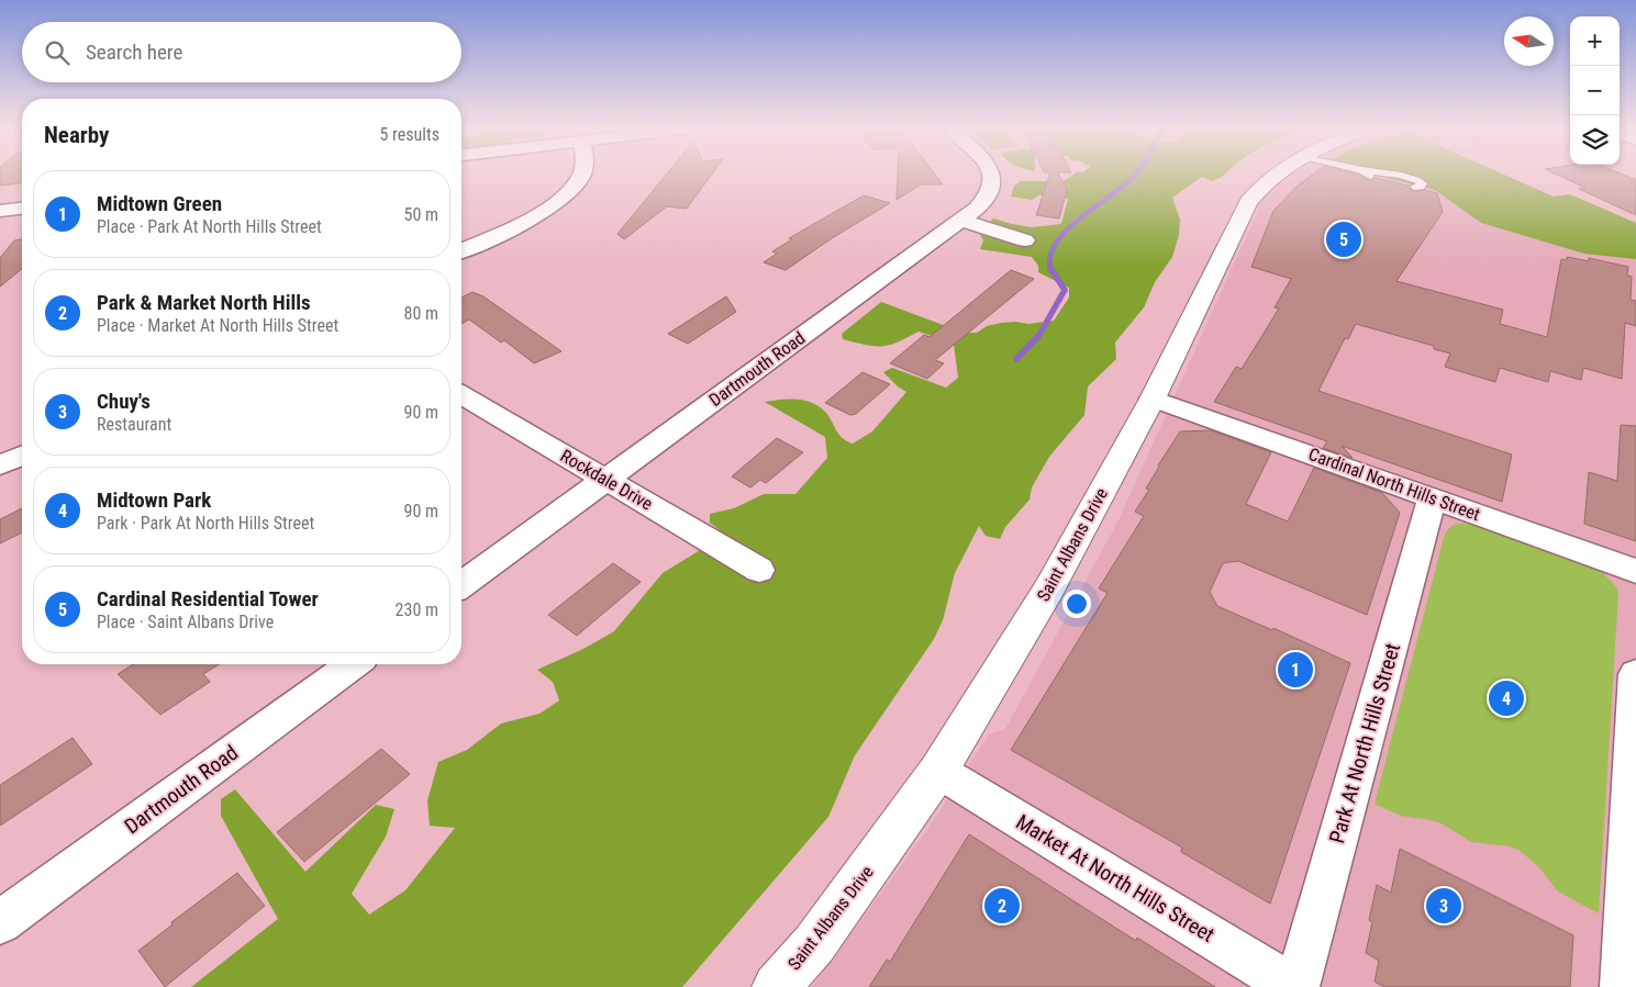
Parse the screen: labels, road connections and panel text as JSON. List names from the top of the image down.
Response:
{
  "streets": {
    "street": [
      "Dartmouth Road",
      "Rockdale Drive",
      "Cardinal North Hills Street",
      "Saint Albans Drive",
      "Park At North Hills Street",
      "Market At North Hills Street"
    ]
  },
  "crossings": [
    ["Dartmouth Road", "Rockdale Drive"],
    ["Cardinal North Hills Street", "Saint Albans Drive"],
    ["Cardinal North Hills Street", "Park At North Hills Street"],
    ["Saint Albans Drive", "Market At North Hills Street"],
    ["Park At North Hills Street", "Market At North Hills Street"]
  ],
  "north": "left",
  "page": {
    "map_buttons": ["+", "−"],
    "search": "Search here",
    "heading": ["Nearby", "5 results"],
    "list": [
      {
        "mark": "1",
        "name": "Midtown Green",
        "note": "Place · Park At North Hills Street",
        "value": "50 m"
      },
      {
        "mark": "2",
        "name": "Park & Market North Hills",
        "note": "Place · Market At North Hills Street",
        "value": "80 m"
      },
      {
        "mark": "3",
        "name": "Chuy's",
        "note": "Restaurant",
        "value": "90 m"
      },
      {
        "mark": "4",
        "name": "Midtown Park",
        "note": "Park · Park At North Hills Street",
        "value": "90 m"
      },
      {
        "mark": "5",
        "name": "Cardinal Residential Tower",
        "note": "Place · Saint Albans Drive",
        "value": "230 m"
      }
    ],
    "pins": [
      "5",
      "1",
      "4",
      "2",
      "3"
    ]
  }
}
